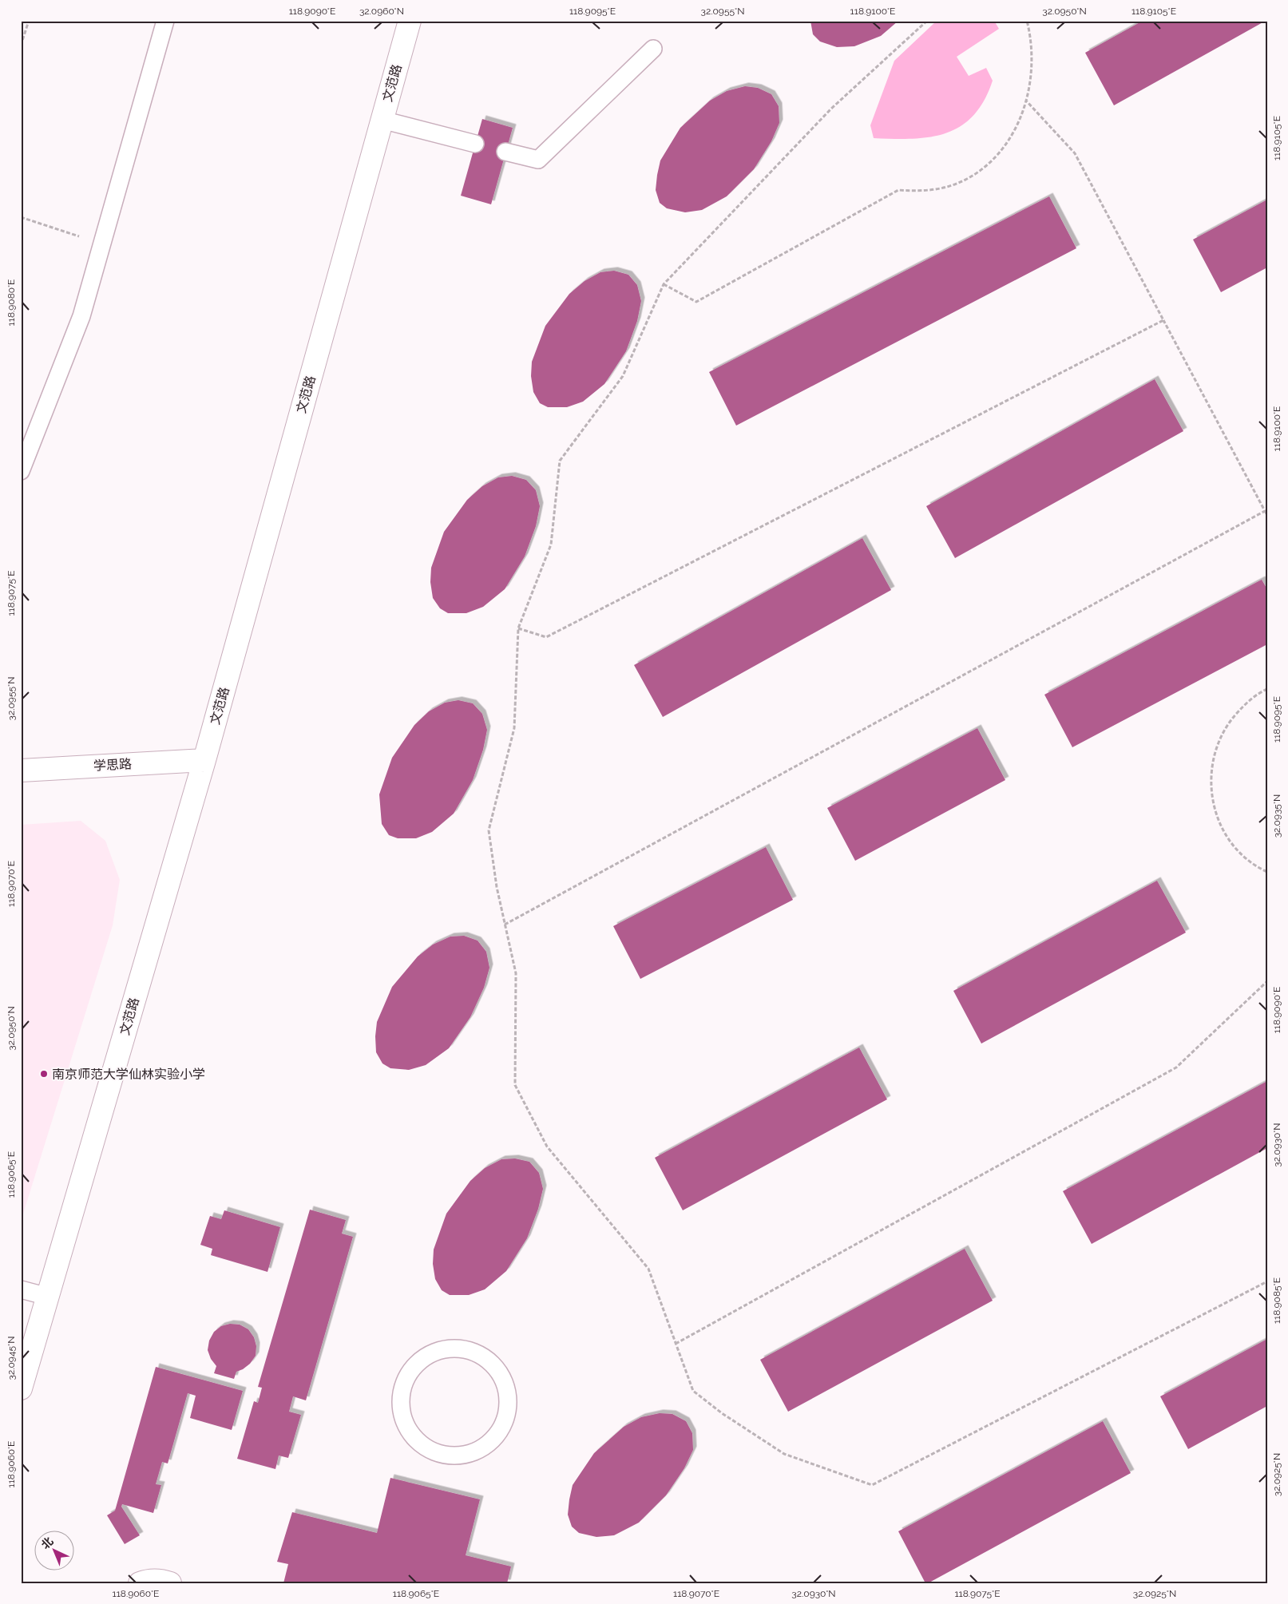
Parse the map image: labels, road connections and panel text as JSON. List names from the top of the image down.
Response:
{
  "streets": {
    "street": ["文范路", "学思路"]
  },
  "crossings": [
    ["文范路", "学思路"]
  ],
  "places": ["南京师范大学仙林实验小学"],
  "north": "top left",
  "coordinates": [
    "118.9090°E",
    "32.0960°N",
    "118.9095°E",
    "32.0955°N",
    "118.9100°E",
    "32.0950°N",
    "118.9105°E",
    "118.9080°E",
    "118.9075°E",
    "32.0935°N",
    "118.9070°E",
    "32.0930°N",
    "118.9065°E",
    "118.9085°E",
    "32.0945°N",
    "118.9060°E",
    "32.0925°N"
  ]
}
